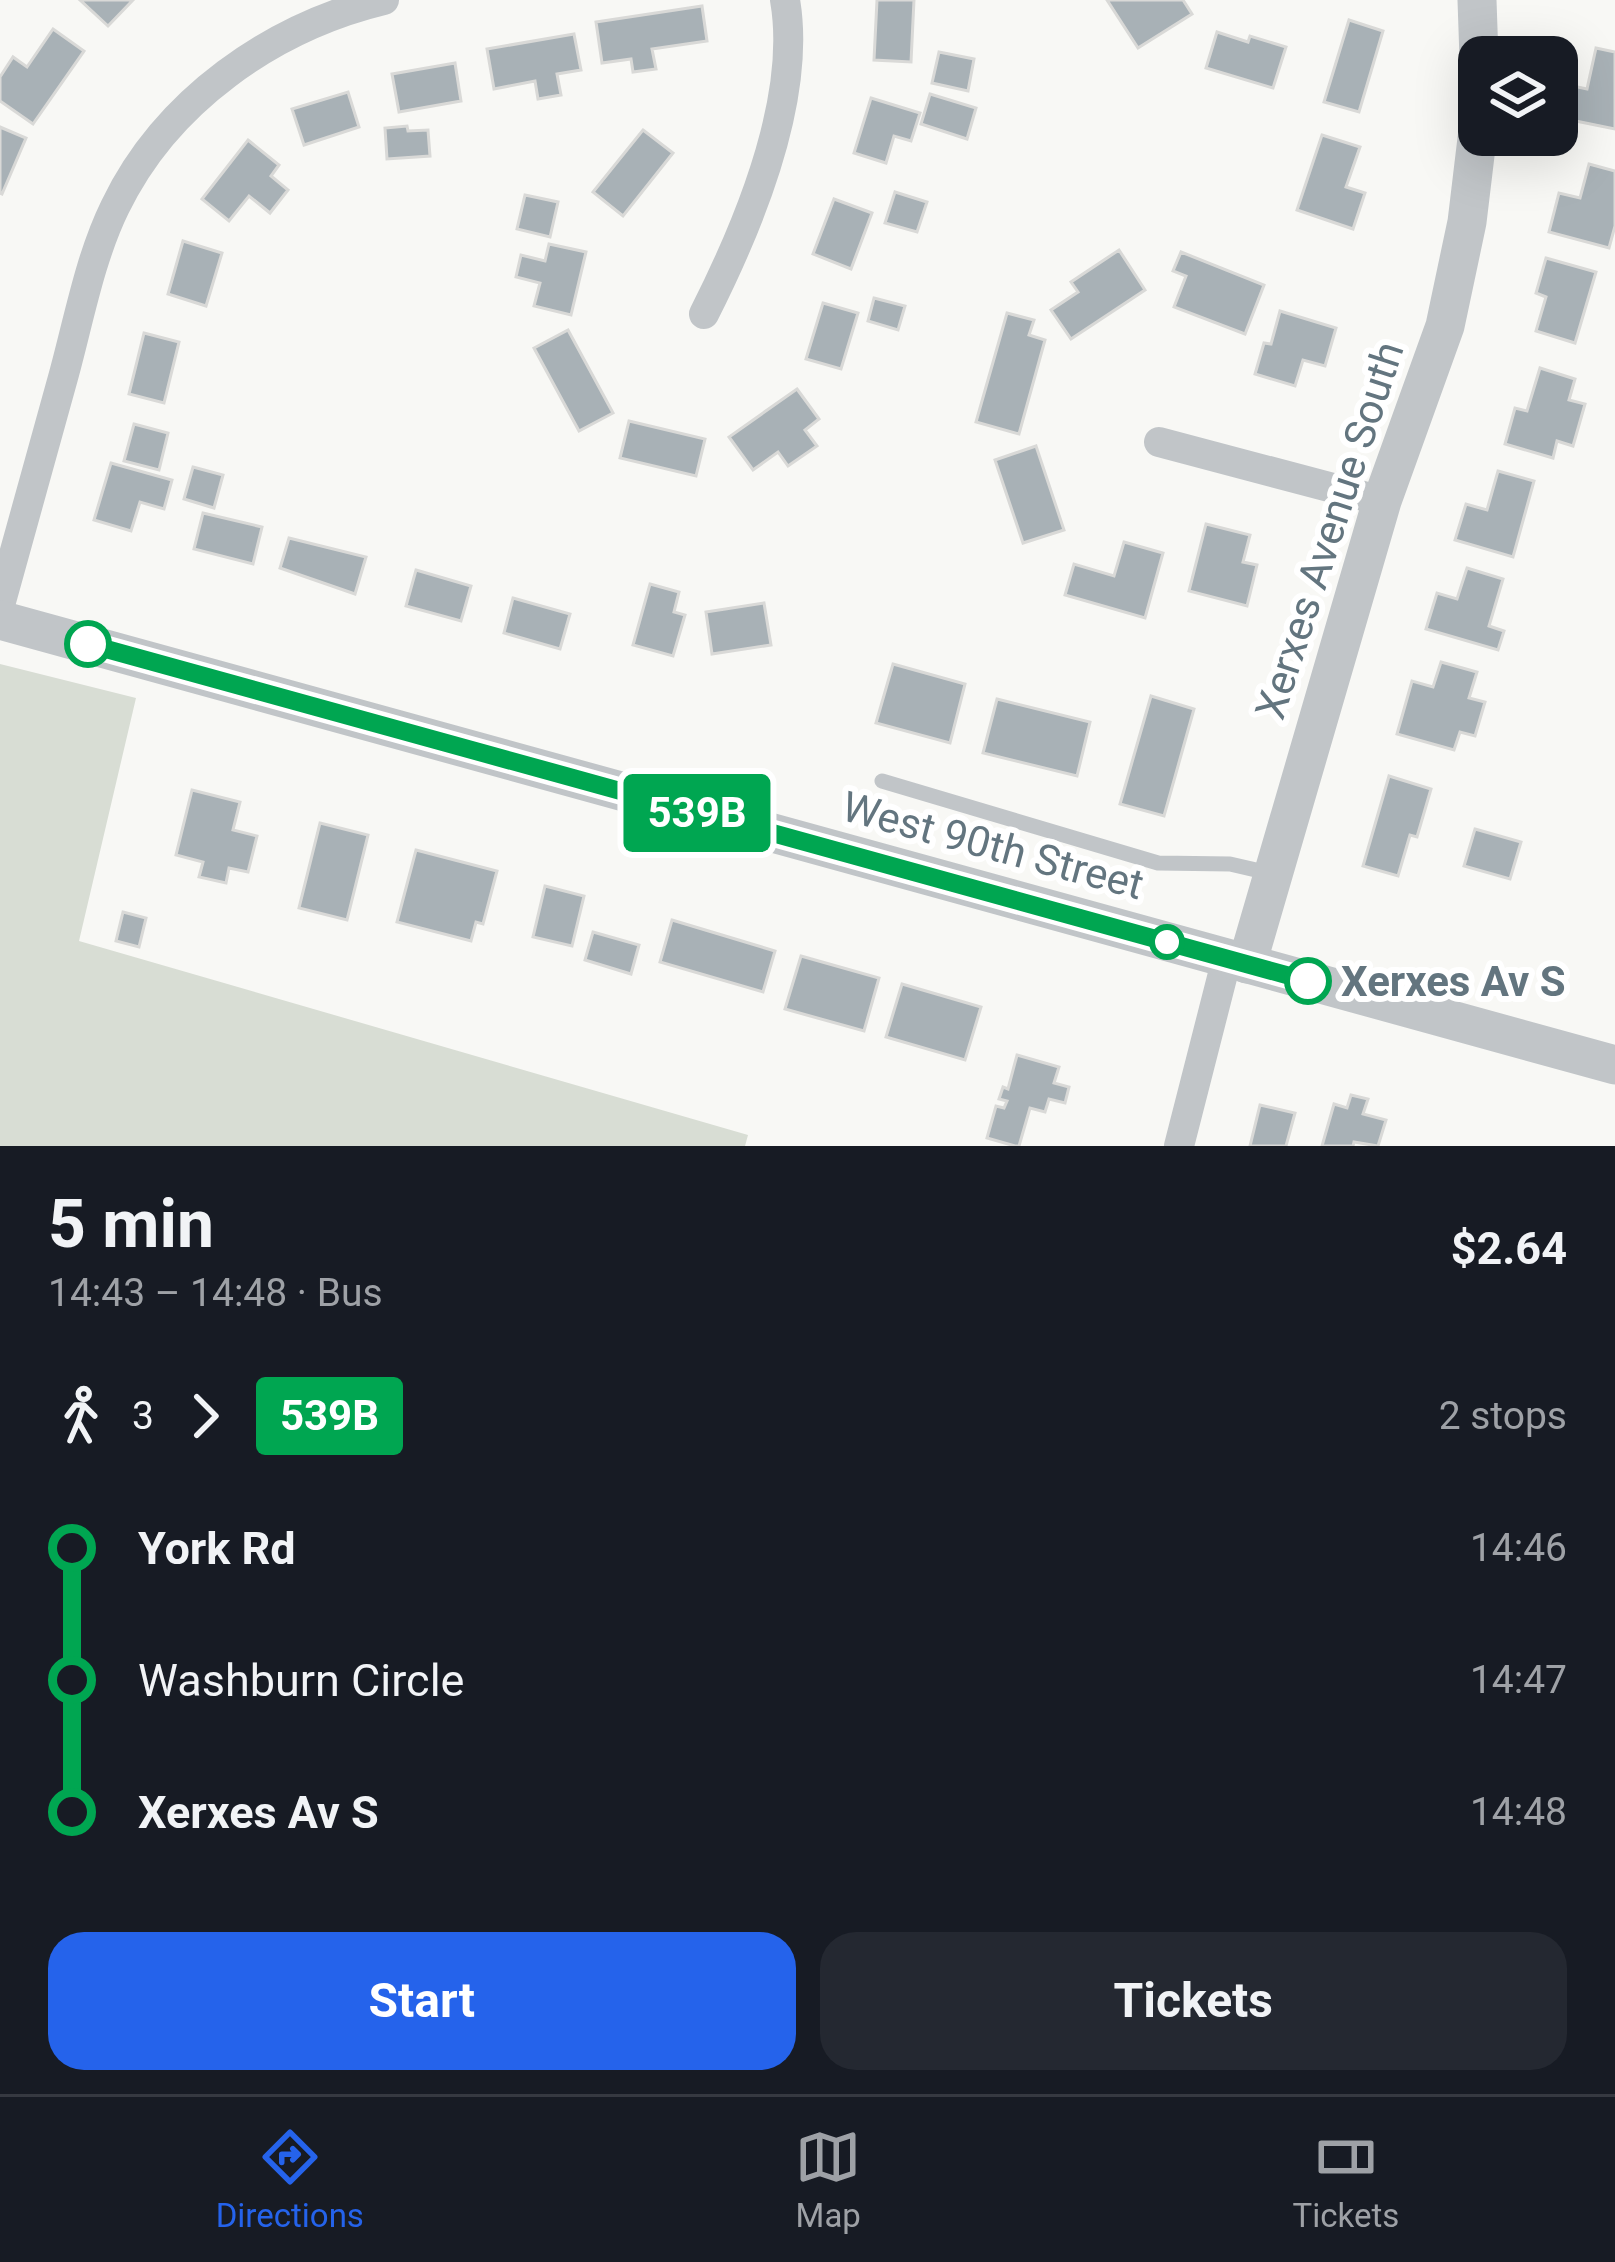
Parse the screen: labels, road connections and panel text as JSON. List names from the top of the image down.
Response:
{
  "streets": {
    "street": ["Xerxes Avenue South", "West 90th Street"]
  },
  "crossings": [
    ["Xerxes Avenue South", "West 90th Street"]
  ],
  "places": ["Xerxes Av S"],
  "lines": ["bus line 539B"],
  "page": {
    "on_map": "539B",
    "heading": ["5 min", "14:43 – 14:48 · Bus", "$2.64"],
    "legs": ["3", "539B", "2 stops"],
    "list": [
      {
        "name": "York Rd",
        "value": "14:46"
      },
      {
        "name": "Washburn Circle",
        "value": "14:47"
      },
      {
        "name": "Xerxes Av S",
        "value": "14:48"
      }
    ],
    "buttons": ["Start", "Tickets"],
    "tabs": ["Directions", "Map", "Tickets"]
  }
}
